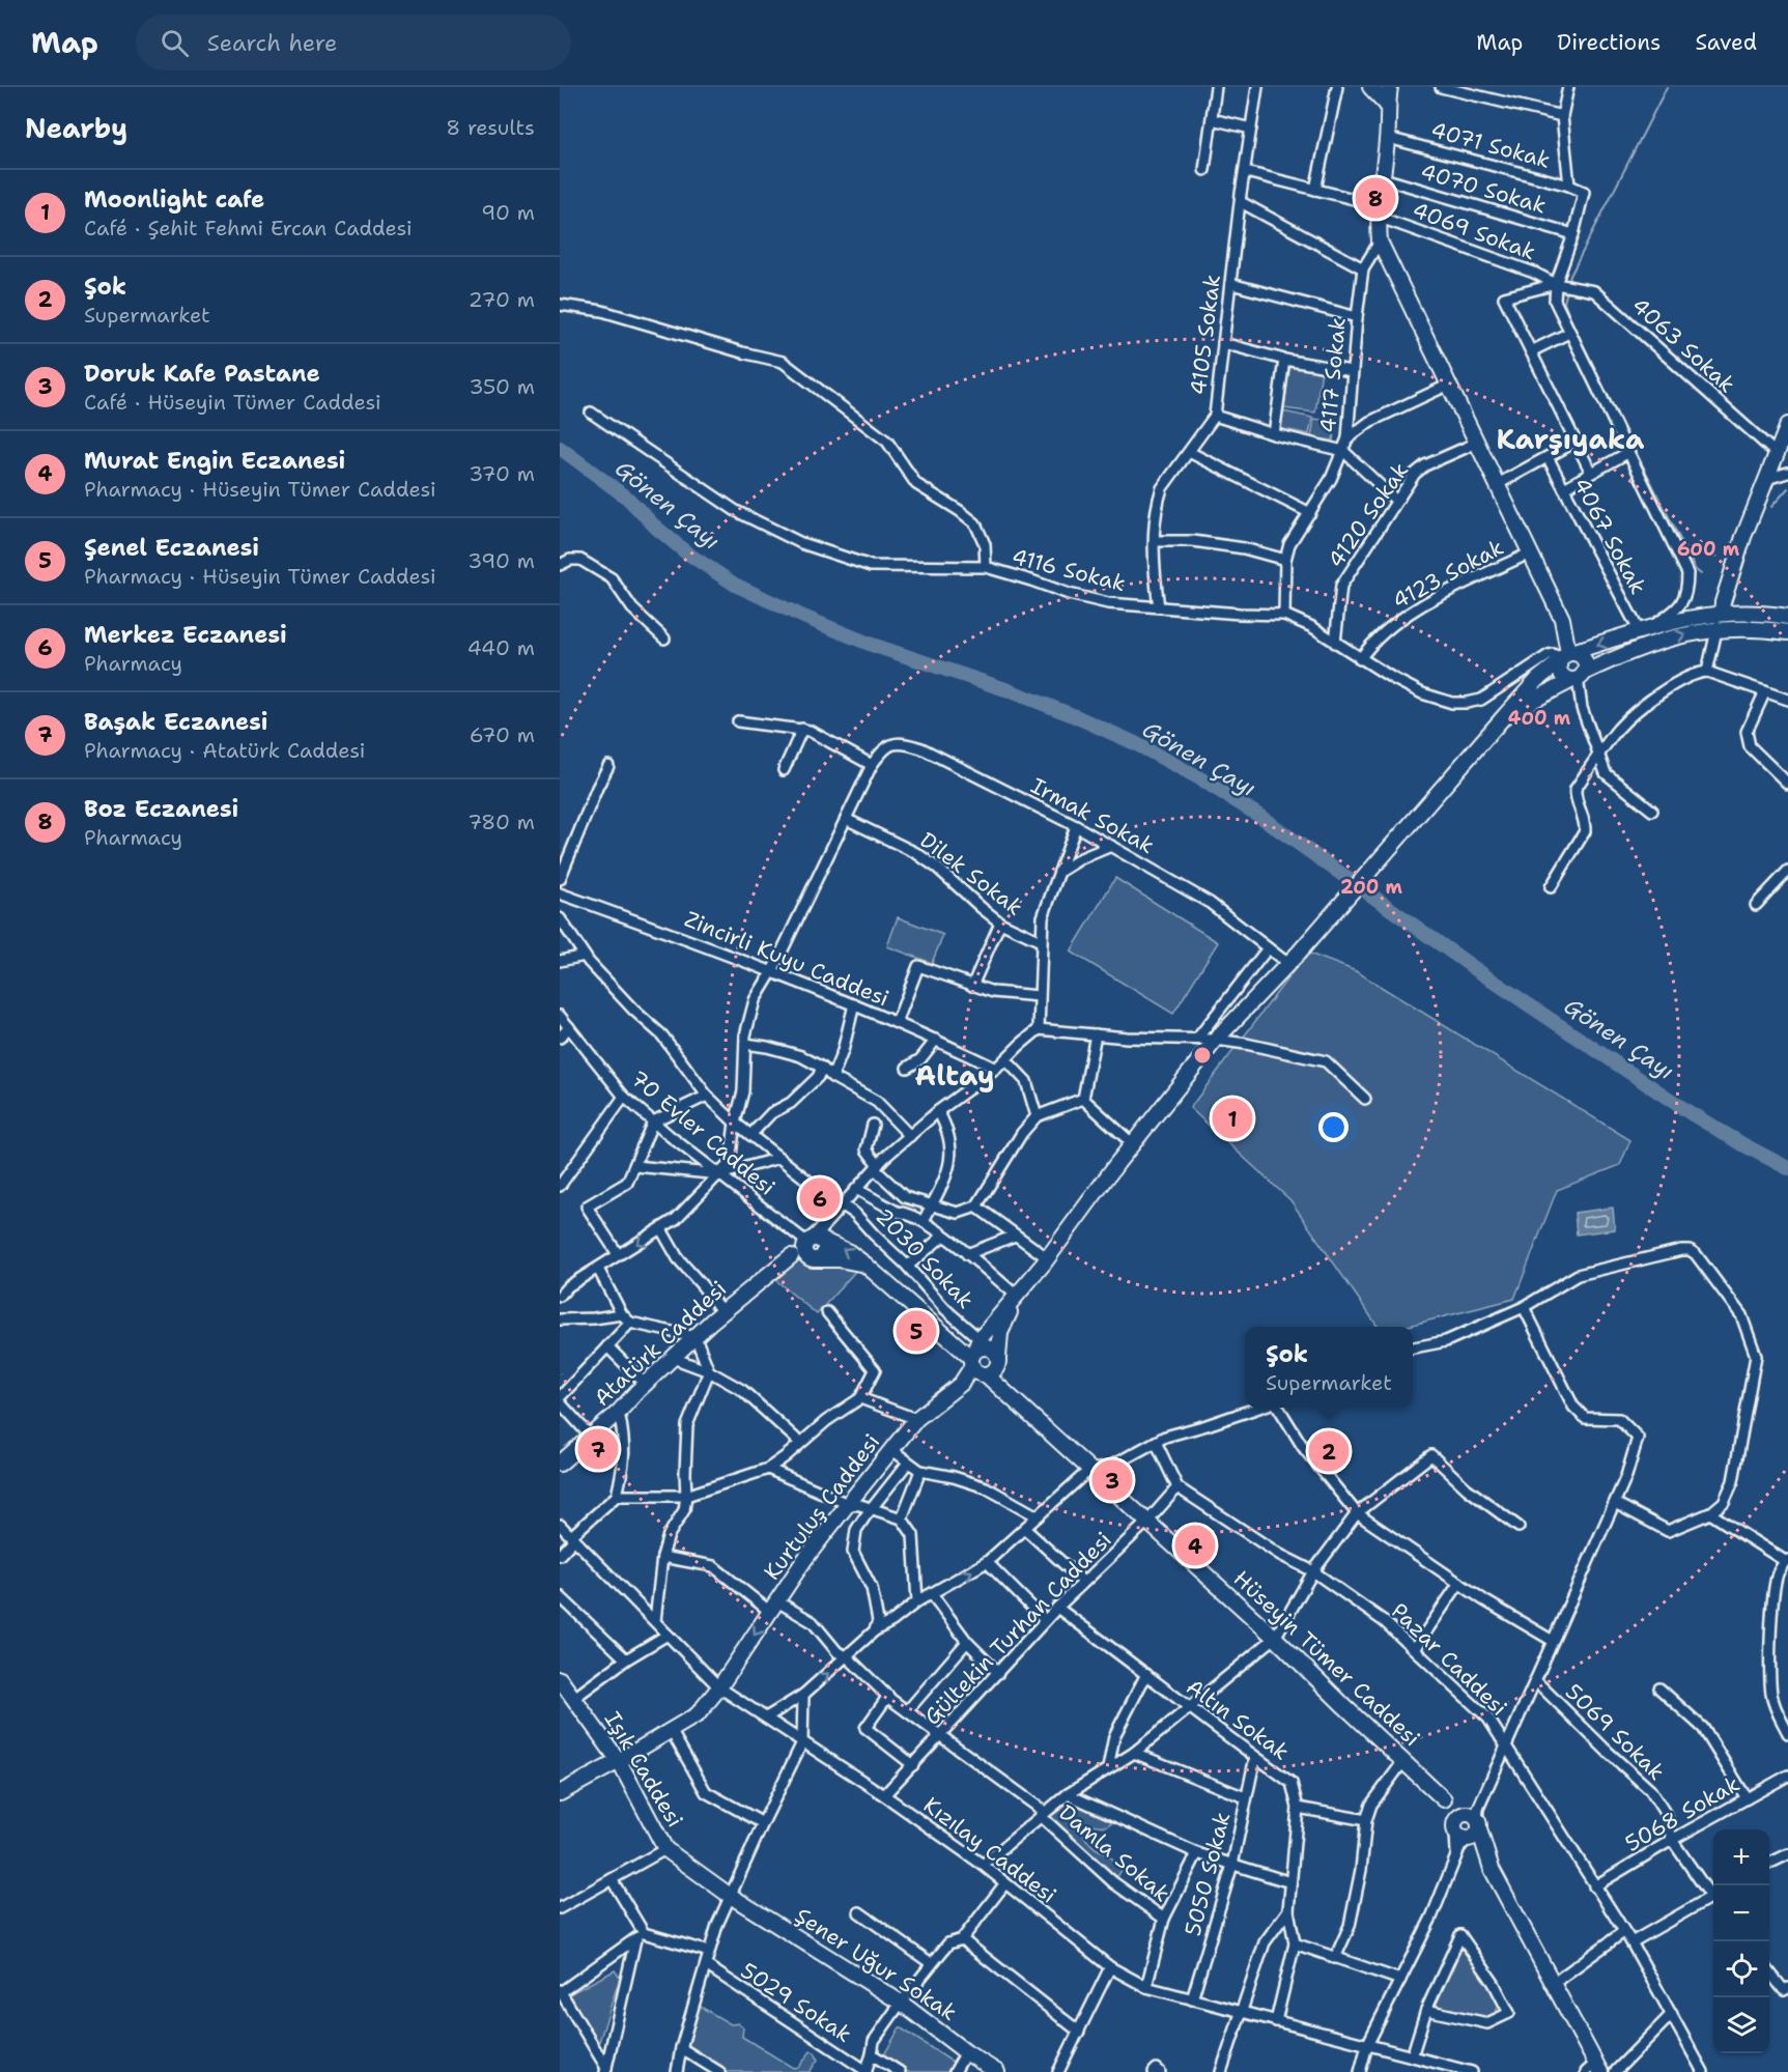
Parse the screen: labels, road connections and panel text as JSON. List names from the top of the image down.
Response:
{
  "streets": {
    "main road": [
      "Atatürk Caddesi",
      "Kurtuluş Caddesi",
      "Hüseyin Tümer Caddesi",
      "Işık Caddesi",
      "Şener Uğur Sokak"
    ],
    "street": [
      "4071 Sokak",
      "4070 Sokak",
      "4069 Sokak",
      "4105 Sokak",
      "4063 Sokak",
      "4117 Sokak",
      "4120 Sokak",
      "4067 Sokak",
      "4116 Sokak",
      "4123 Sokak",
      "Irmak Sokak",
      "Dilek Sokak",
      "Zincirli Kuyu Caddesi",
      "70 Evler Caddesi",
      "2030 Sokak",
      "Gültekin Turhan Caddesi",
      "Pazar Caddesi",
      "Altın Sokak",
      "5069 Sokak",
      "5068 Sokak",
      "Kızılay Caddesi",
      "Damla Sokak",
      "5050 Sokak",
      "5029 Sokak"
    ]
  },
  "crossings": [
    ["4071 Sokak", "4070 Sokak"],
    ["4069 Sokak", "4105 Sokak"],
    ["4069 Sokak", "4063 Sokak"],
    ["4105 Sokak", "4116 Sokak"],
    ["4117 Sokak", "4116 Sokak"],
    ["4120 Sokak", "4116 Sokak"],
    ["4116 Sokak", "4123 Sokak"],
    ["4116 Sokak", "Kurtuluş Caddesi"],
    ["Irmak Sokak", "Dilek Sokak"],
    ["Irmak Sokak", "Zincirli Kuyu Caddesi"],
    ["Irmak Sokak", "70 Evler Caddesi"],
    ["Irmak Sokak", "2030 Sokak"],
    ["Irmak Sokak", "Kurtuluş Caddesi"],
    ["70 Evler Caddesi", "Atatürk Caddesi"],
    ["2030 Sokak", "Kurtuluş Caddesi"],
    ["2030 Sokak", "Hüseyin Tümer Caddesi"],
    ["Kurtuluş Caddesi", "Hüseyin Tümer Caddesi"],
    ["Kurtuluş Caddesi", "Işık Caddesi"],
    ["Kurtuluş Caddesi", "Kızılay Caddesi"],
    ["Kurtuluş Caddesi", "Damla Sokak"],
    ["Gültekin Turhan Caddesi", "Hüseyin Tümer Caddesi"],
    ["Gültekin Turhan Caddesi", "Pazar Caddesi"],
    ["Gültekin Turhan Caddesi", "Altın Sokak"],
    ["Gültekin Turhan Caddesi", "Kızılay Caddesi"],
    ["Gültekin Turhan Caddesi", "Damla Sokak"],
    ["Pazar Caddesi", "5068 Sokak"],
    ["Altın Sokak", "Kızılay Caddesi"],
    ["Altın Sokak", "5050 Sokak"],
    ["5069 Sokak", "5068 Sokak"],
    ["Işık Caddesi", "Şener Uğur Sokak"],
    ["Kızılay Caddesi", "5050 Sokak"]
  ],
  "districts": ["Karşıyaka", "Altay"],
  "water": ["Gönen Çayı"],
  "page": {
    "header": "Map",
    "search": "Search here",
    "nav": ["Map", "Directions", "Saved"],
    "heading": ["Nearby", "8 results"],
    "list": [
      {
        "mark": "1",
        "name": "Moonlight cafe",
        "note": "Café · Şehit Fehmi Ercan Caddesi",
        "value": "90 m"
      },
      {
        "mark": "2",
        "name": "Şok",
        "note": "Supermarket",
        "value": "270 m"
      },
      {
        "mark": "3",
        "name": "Doruk Kafe Pastane",
        "note": "Café · Hüseyin Tümer Caddesi",
        "value": "350 m"
      },
      {
        "mark": "4",
        "name": "Murat Engin Eczanesi",
        "note": "Pharmacy · Hüseyin Tümer Caddesi",
        "value": "370 m"
      },
      {
        "mark": "5",
        "name": "Şenel Eczanesi",
        "note": "Pharmacy · Hüseyin Tümer Caddesi",
        "value": "390 m"
      },
      {
        "mark": "6",
        "name": "Merkez Eczanesi",
        "note": "Pharmacy",
        "value": "440 m"
      },
      {
        "mark": "7",
        "name": "Başak Eczanesi",
        "note": "Pharmacy · Atatürk Caddesi",
        "value": "670 m"
      },
      {
        "mark": "8",
        "name": "Boz Eczanesi",
        "note": "Pharmacy",
        "value": "780 m"
      }
    ],
    "pins": [
      "8",
      "1",
      "6",
      "5",
      "7",
      "2",
      "3",
      "4"
    ],
    "popup": ["Şok", "Supermarket"],
    "map_buttons": ["+", "−"]
  },
  "rings": ["600 m", "400 m", "200 m"]
}
